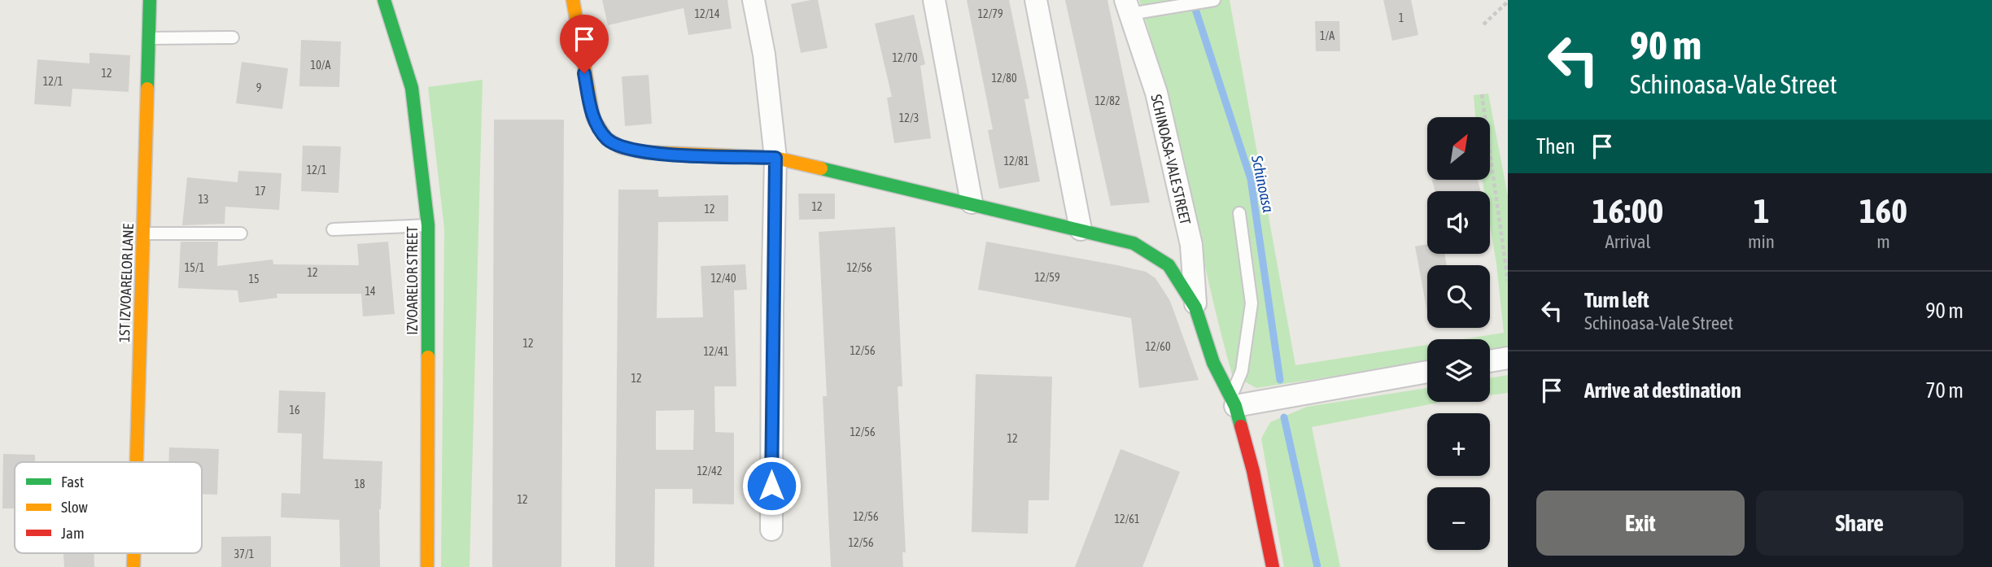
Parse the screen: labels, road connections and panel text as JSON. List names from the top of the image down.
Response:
{
  "streets": {
    "street": ["SCHINOASA-VALE STREET", "IZVOARELOR STREET", "1ST IZVOARELOR LANE"]
  },
  "water": ["Schinoasa"],
  "house_numbers": [
    "12/14",
    "12/79",
    "1",
    "1/A",
    "12/70",
    "10/A",
    "12",
    "12/80",
    "12/1",
    "9",
    "12/82",
    "12/3",
    "12/81",
    "12/1",
    "17",
    "13",
    "12",
    "12",
    "15/1",
    "12/56",
    "12",
    "12/59",
    "12/40",
    "15",
    "14",
    "12",
    "12/60",
    "12/56",
    "12/41",
    "12",
    "16",
    "12/56",
    "12",
    "12/42",
    "18",
    "12",
    "12/56",
    "12/61",
    "12/56",
    "37/1"
  ],
  "legend": ["Fast", "Slow", "Jam"],
  "north": "top right",
  "page": {
    "turn": ["90 m", "Schinoasa-Vale Street"],
    "map_buttons": ["+", "−"],
    "then": "Then",
    "eta": [
      "16:00",
      "Arrival",
      "1",
      "min",
      "160",
      "m"
    ],
    "list": [
      {
        "name": "Turn left",
        "note": "Schinoasa-Vale Street",
        "value": "90 m"
      },
      {
        "name": "Arrive at destination",
        "value": "70 m"
      }
    ],
    "buttons": ["Exit", "Share"]
  }
}
